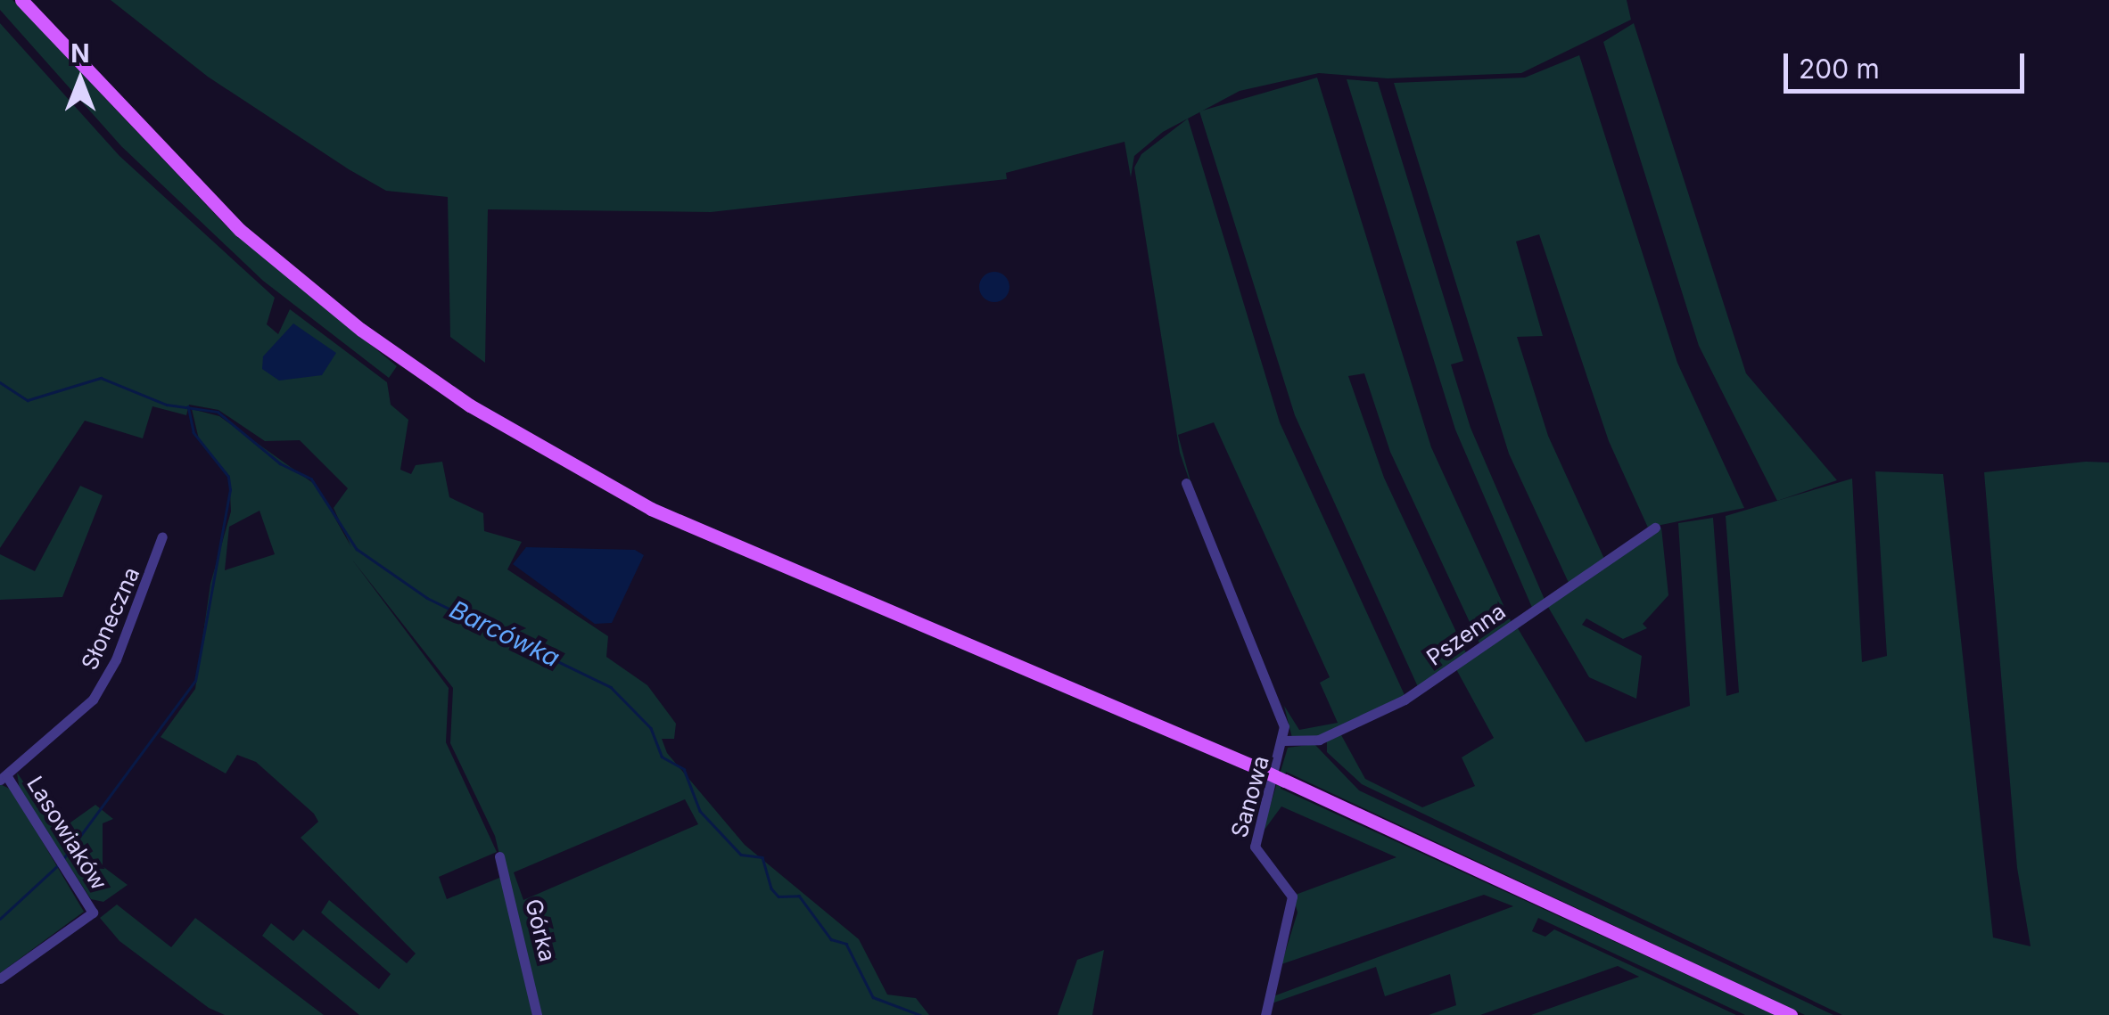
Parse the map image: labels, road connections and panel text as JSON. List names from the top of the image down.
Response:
{
  "streets": {
    "street": [
      "Słoneczna",
      "Pszenna",
      "Sanowa",
      "Lasowiaków",
      "Górka"
    ]
  },
  "crossings": [
    ["Słoneczna", "Lasowiaków"],
    ["Pszenna", "Sanowa"]
  ],
  "water": ["Barcówka"],
  "scale_bar": "200 m",
  "north": "top"
}
